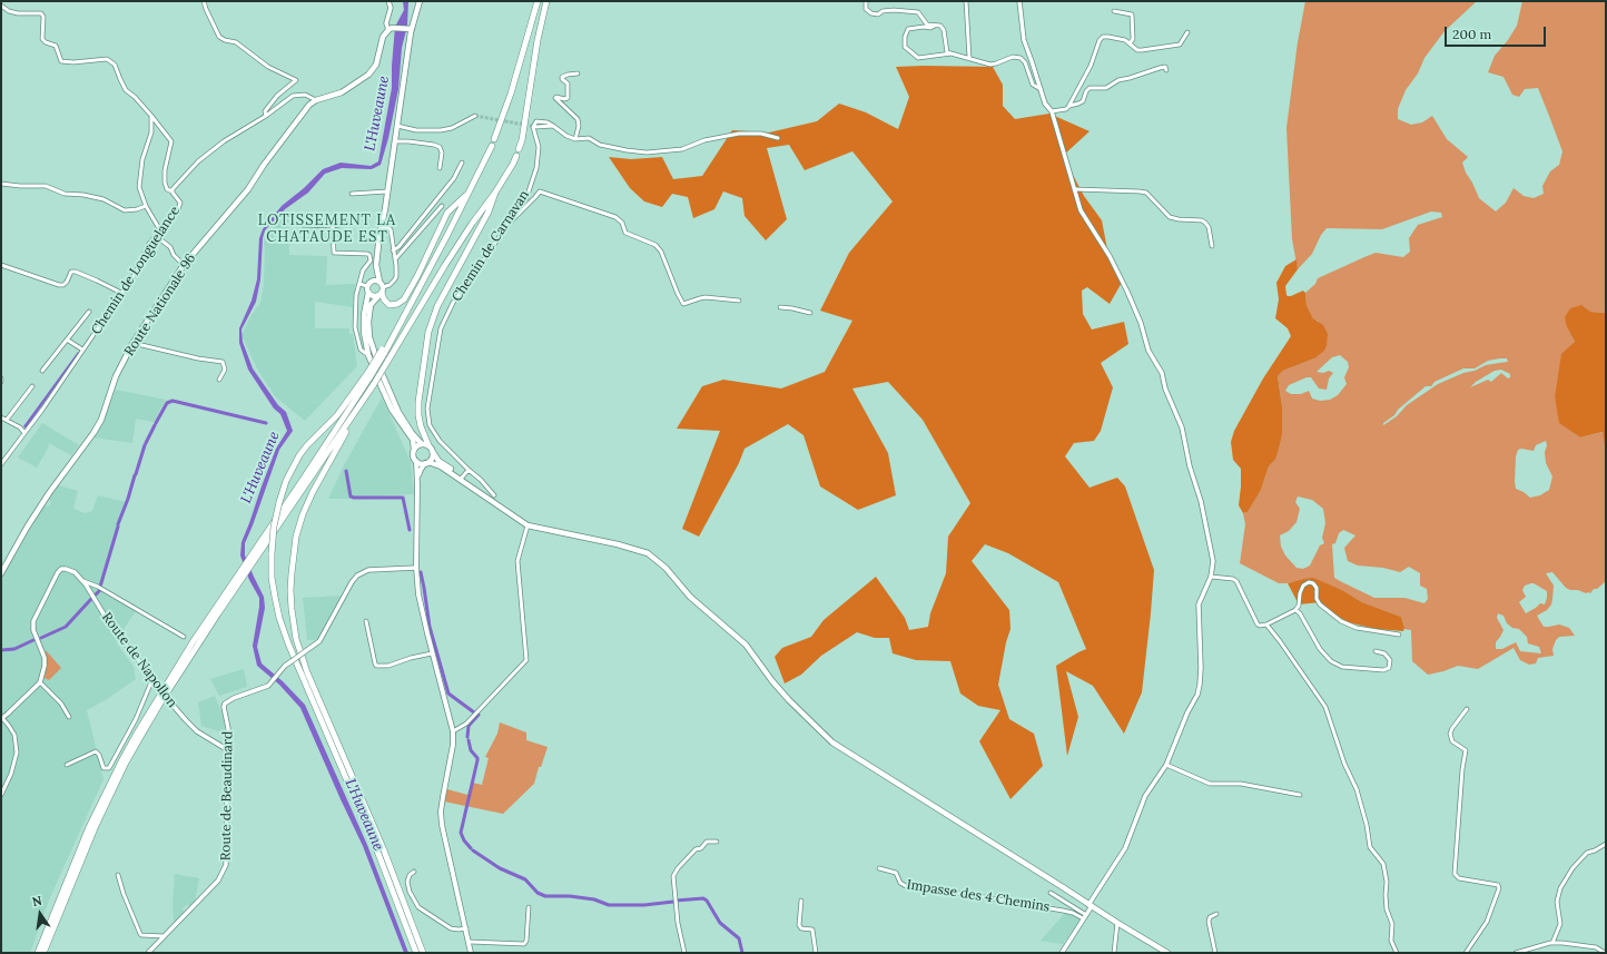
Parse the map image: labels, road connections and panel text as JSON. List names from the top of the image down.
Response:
{
  "streets": {
    "main road": ["Route Nationale 96"],
    "street": [
      "Chemin de Carnavan",
      "Chemin de Longuelance",
      "Route de Napollon",
      "Route de Beaudinard",
      "Impasse des 4 Chemins"
    ]
  },
  "crossings": [
    ["Chemin de Longuelance", "Route Nationale 96"],
    ["Route de Napollon", "Route de Beaudinard"]
  ],
  "districts": ["LOTISSEMENT LA CHATAUDE EST"],
  "water": ["L'Huveaune"],
  "scale_bar": "200 m",
  "north": "top"
}
